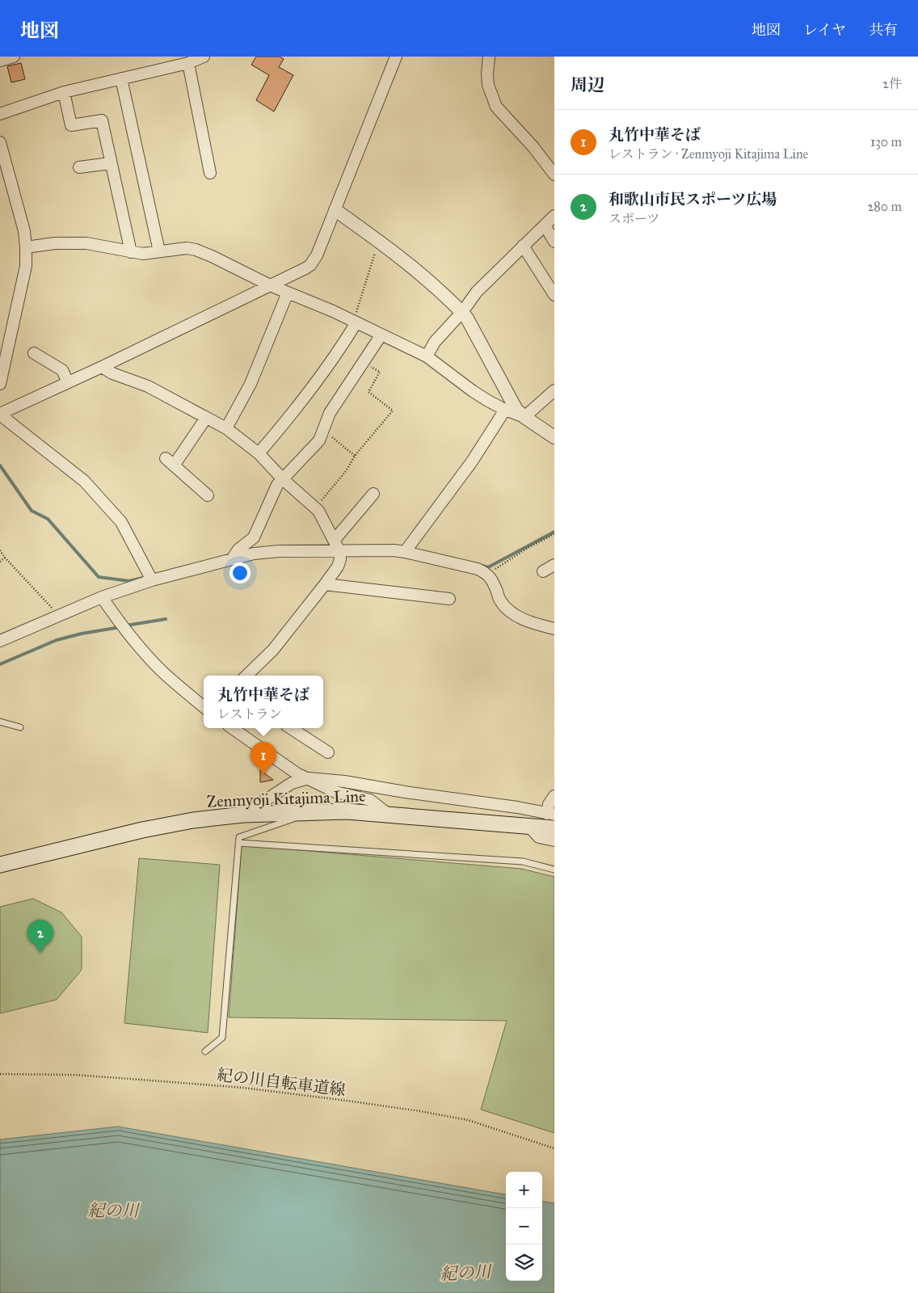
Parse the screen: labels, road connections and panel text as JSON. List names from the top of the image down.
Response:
{
  "streets": {
    "main road": ["Zenmyoji Kitajima Line"],
    "path": ["紀の川自転車道線"]
  },
  "water": ["紀の川"],
  "page": {
    "header": "地図",
    "nav": ["地図", "レイヤ", "共有"],
    "heading": ["周辺", "2件"],
    "list": [
      {
        "mark": "1",
        "name": "丸竹中華そば",
        "note": "レストラン · Zenmyoji Kitajima Line",
        "value": "130 m"
      },
      {
        "mark": "2",
        "name": "和歌山市民スポーツ広場",
        "note": "スポーツ",
        "value": "280 m"
      }
    ],
    "popup": ["丸竹中華そば", "レストラン"],
    "pins": ["1", "2"],
    "map_buttons": ["+", "−"]
  }
}
